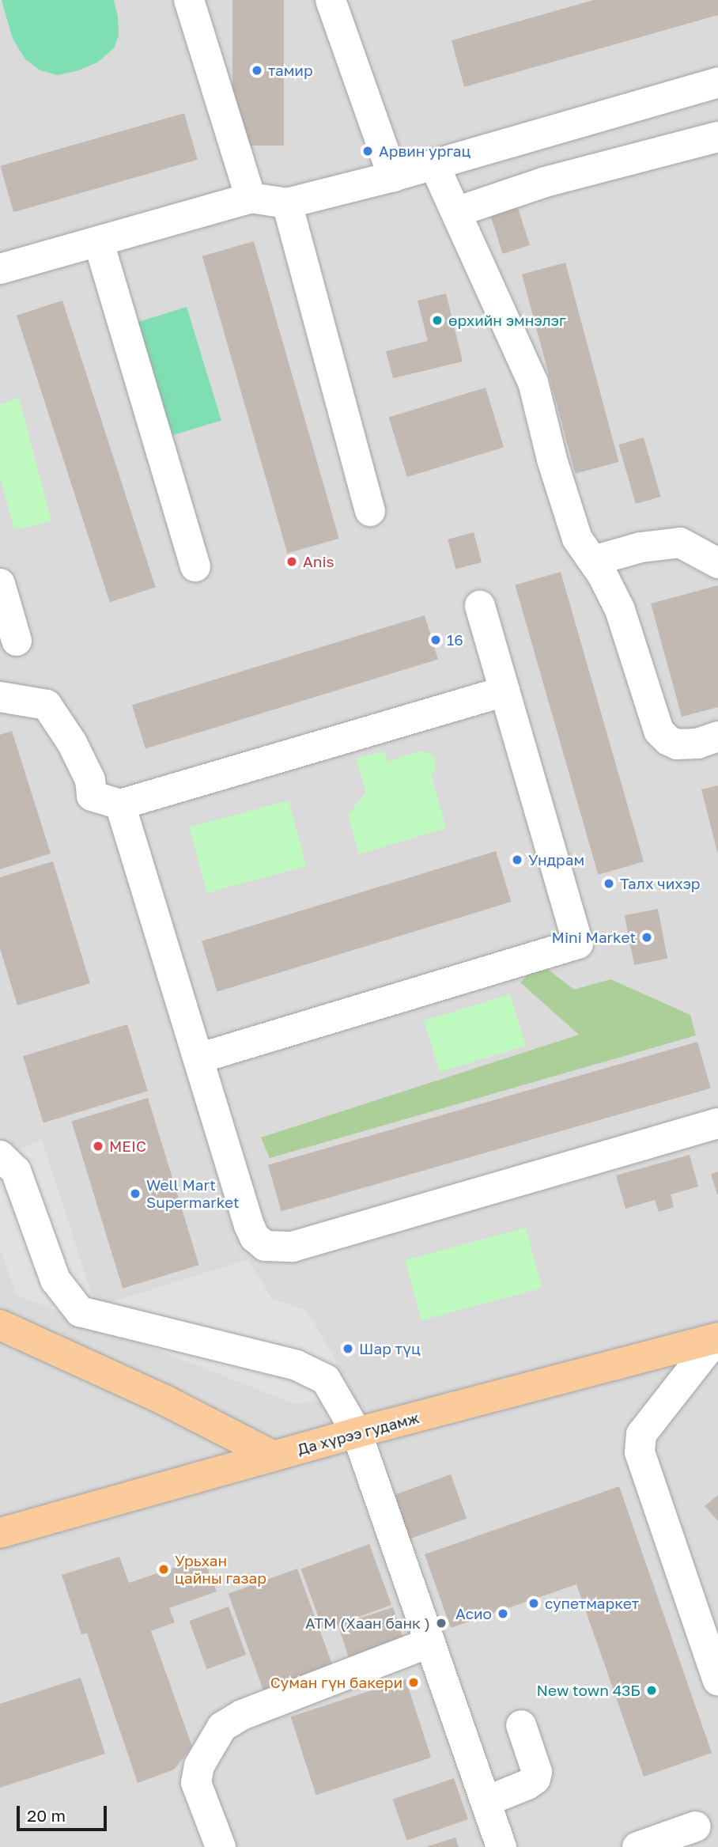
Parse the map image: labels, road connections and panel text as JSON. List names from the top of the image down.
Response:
{
  "streets": {
    "main road": ["Да хүрээ гудамж"]
  },
  "places": [
    "тамир",
    "Арвин ургац",
    "өрхийн эмнэлэг",
    "Anis",
    "16",
    "Ундрам",
    "Талх чихэр",
    "Mini Market",
    "MEIC",
    "Well Mart Supermarket",
    "Шар түц",
    "Урьхан цайны газар",
    "супетмаркет",
    "Асио",
    "АТМ (Хаан банк )",
    "Суман гүн бакери",
    "New town 43Б"
  ],
  "scale_bar": "20 m"
}
